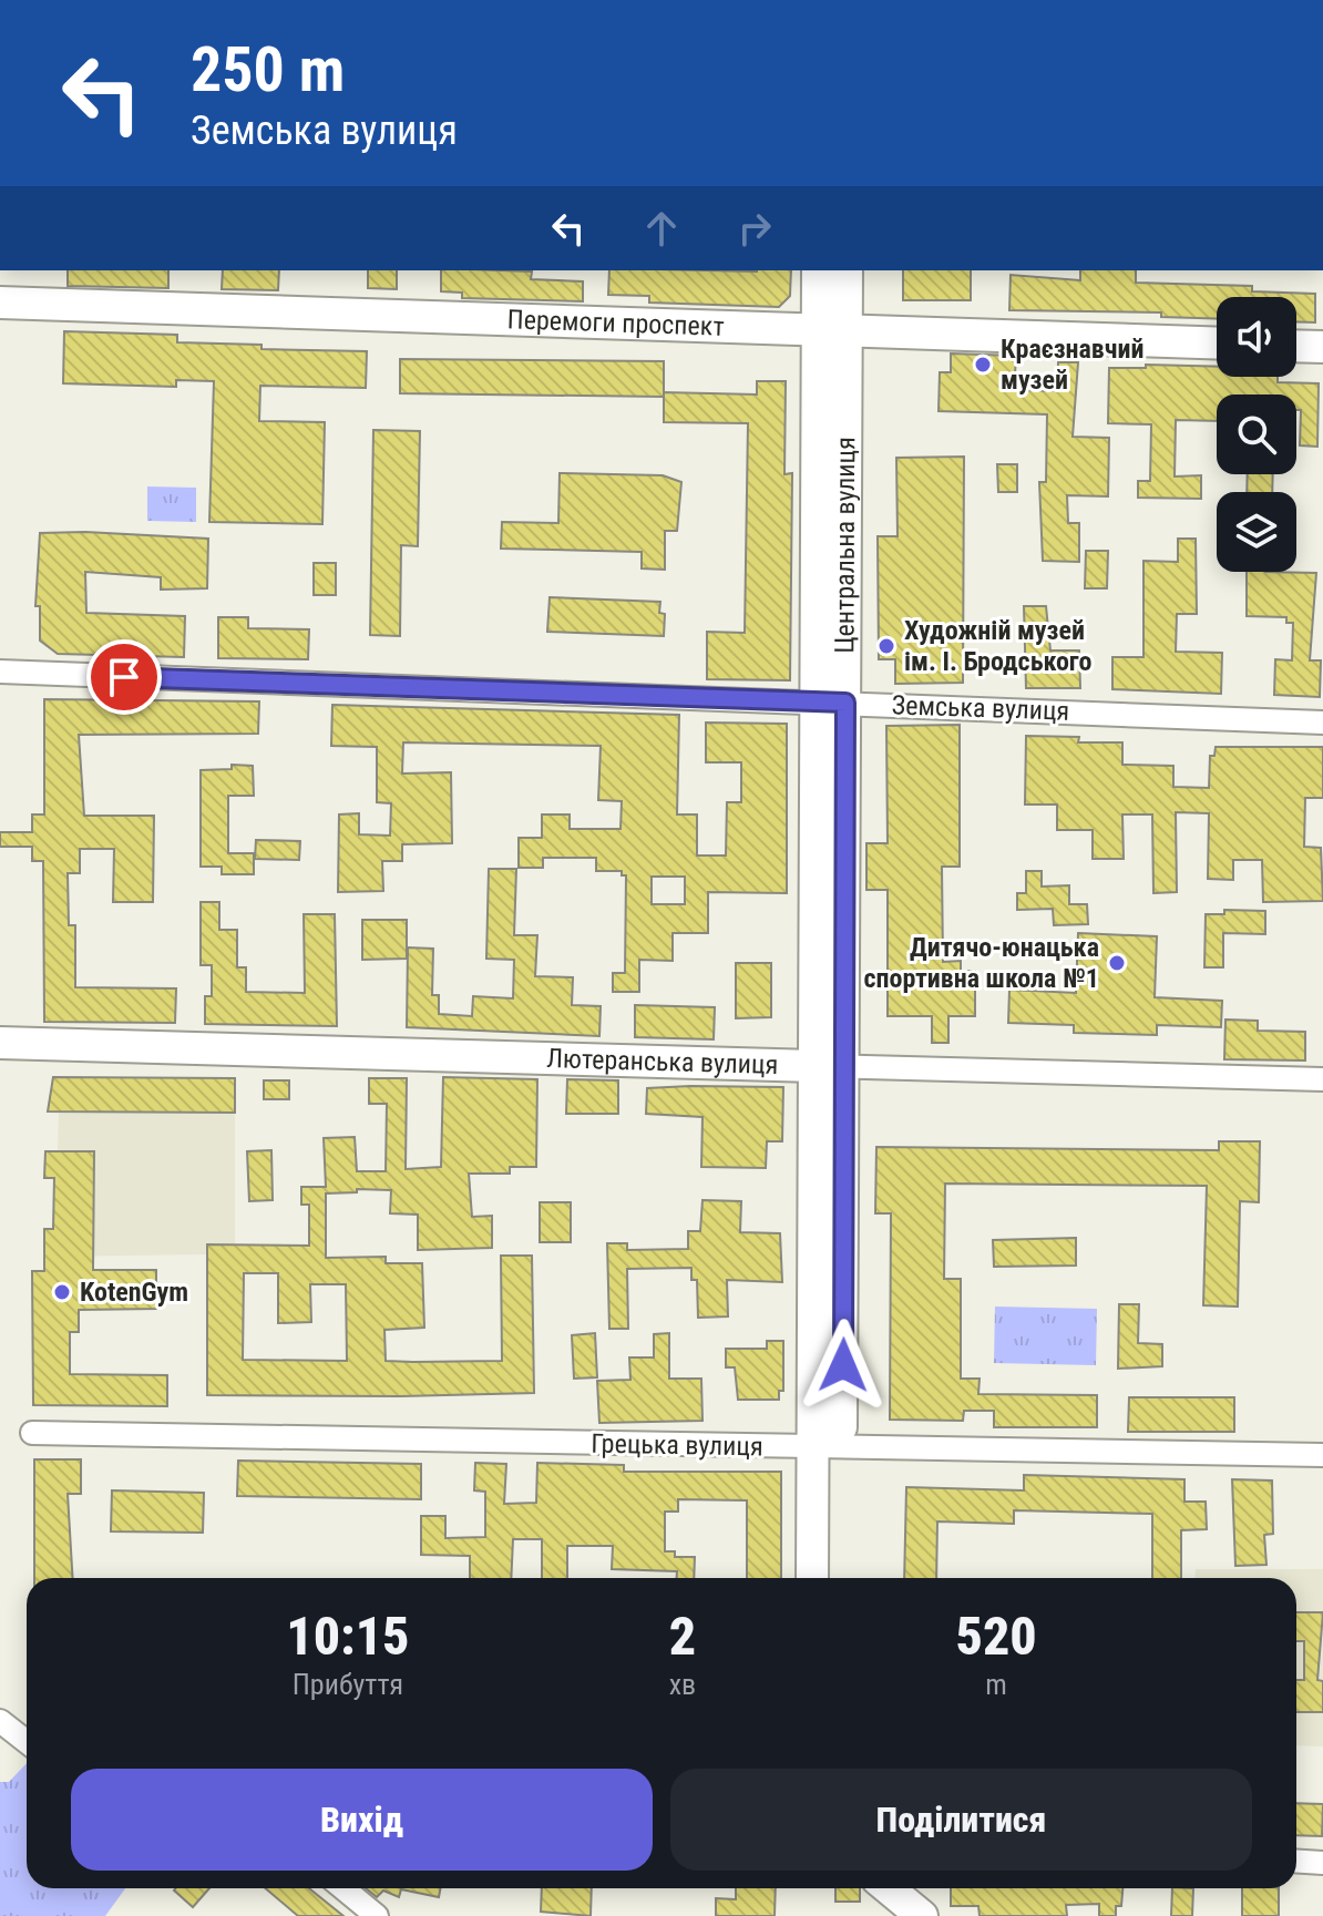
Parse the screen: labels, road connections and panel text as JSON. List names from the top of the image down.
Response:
{
  "streets": {
    "street": [
      "Перемоги проспект",
      "Центральна вулиця",
      "Земська вулиця",
      "Лютеранська вулиця",
      "Грецька вулиця"
    ]
  },
  "crossings": [
    ["Перемоги проспект", "Центральна вулиця"],
    ["Центральна вулиця", "Земська вулиця"],
    ["Центральна вулиця", "Лютеранська вулиця"],
    ["Центральна вулиця", "Грецька вулиця"]
  ],
  "places": [
    "Краєзнавчий музей",
    "Художній музей ім. І. Бродського",
    "Дитячо-юнацька спортивна школа №1",
    "KotenGym"
  ],
  "page": {
    "turn": ["250 m", "Земська вулиця"],
    "eta": [
      "10:15",
      "Прибуття",
      "2",
      "хв",
      "520",
      "m"
    ],
    "buttons": ["Вихід", "Поділитися"]
  }
}
